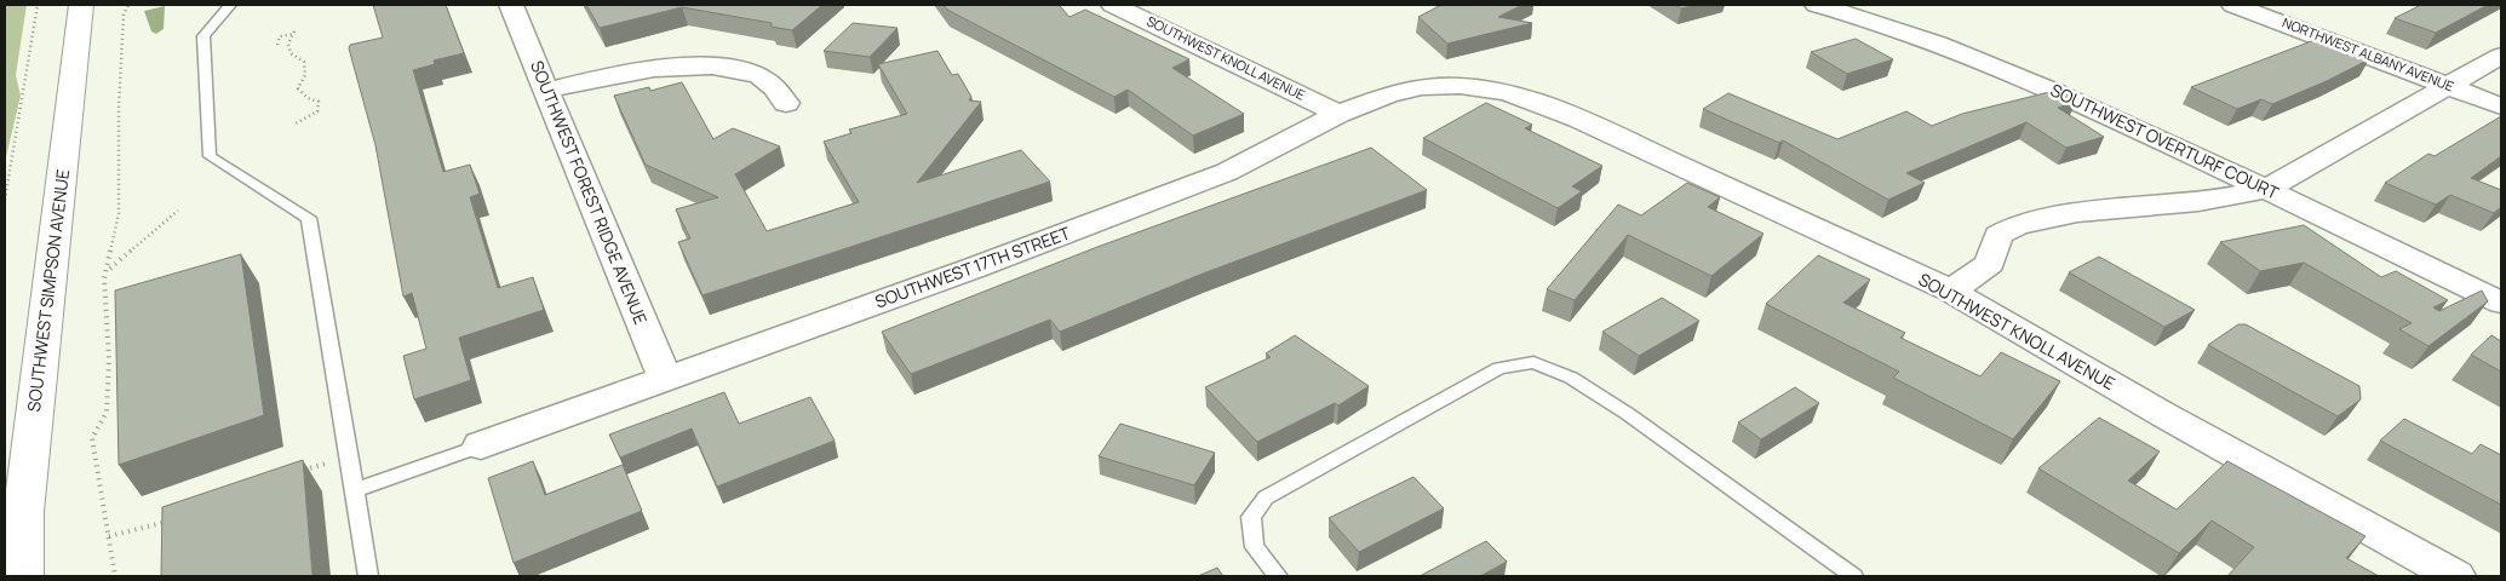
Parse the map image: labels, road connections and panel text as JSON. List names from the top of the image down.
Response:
{
  "streets": {
    "street": [
      "NORTHWEST ALBANY AVENUE",
      "SOUTHWEST KNOLL AVENUE",
      "SOUTHWEST OVERTURF COURT",
      "SOUTHWEST FOREST RIDGE AVENUE",
      "SOUTHWEST 17TH STREET",
      "SOUTHWEST SIMPSON AVENUE"
    ]
  },
  "crossings": [
    ["SOUTHWEST KNOLL AVENUE", "SOUTHWEST 17TH STREET"],
    ["SOUTHWEST FOREST RIDGE AVENUE", "SOUTHWEST 17TH STREET"]
  ]
}
